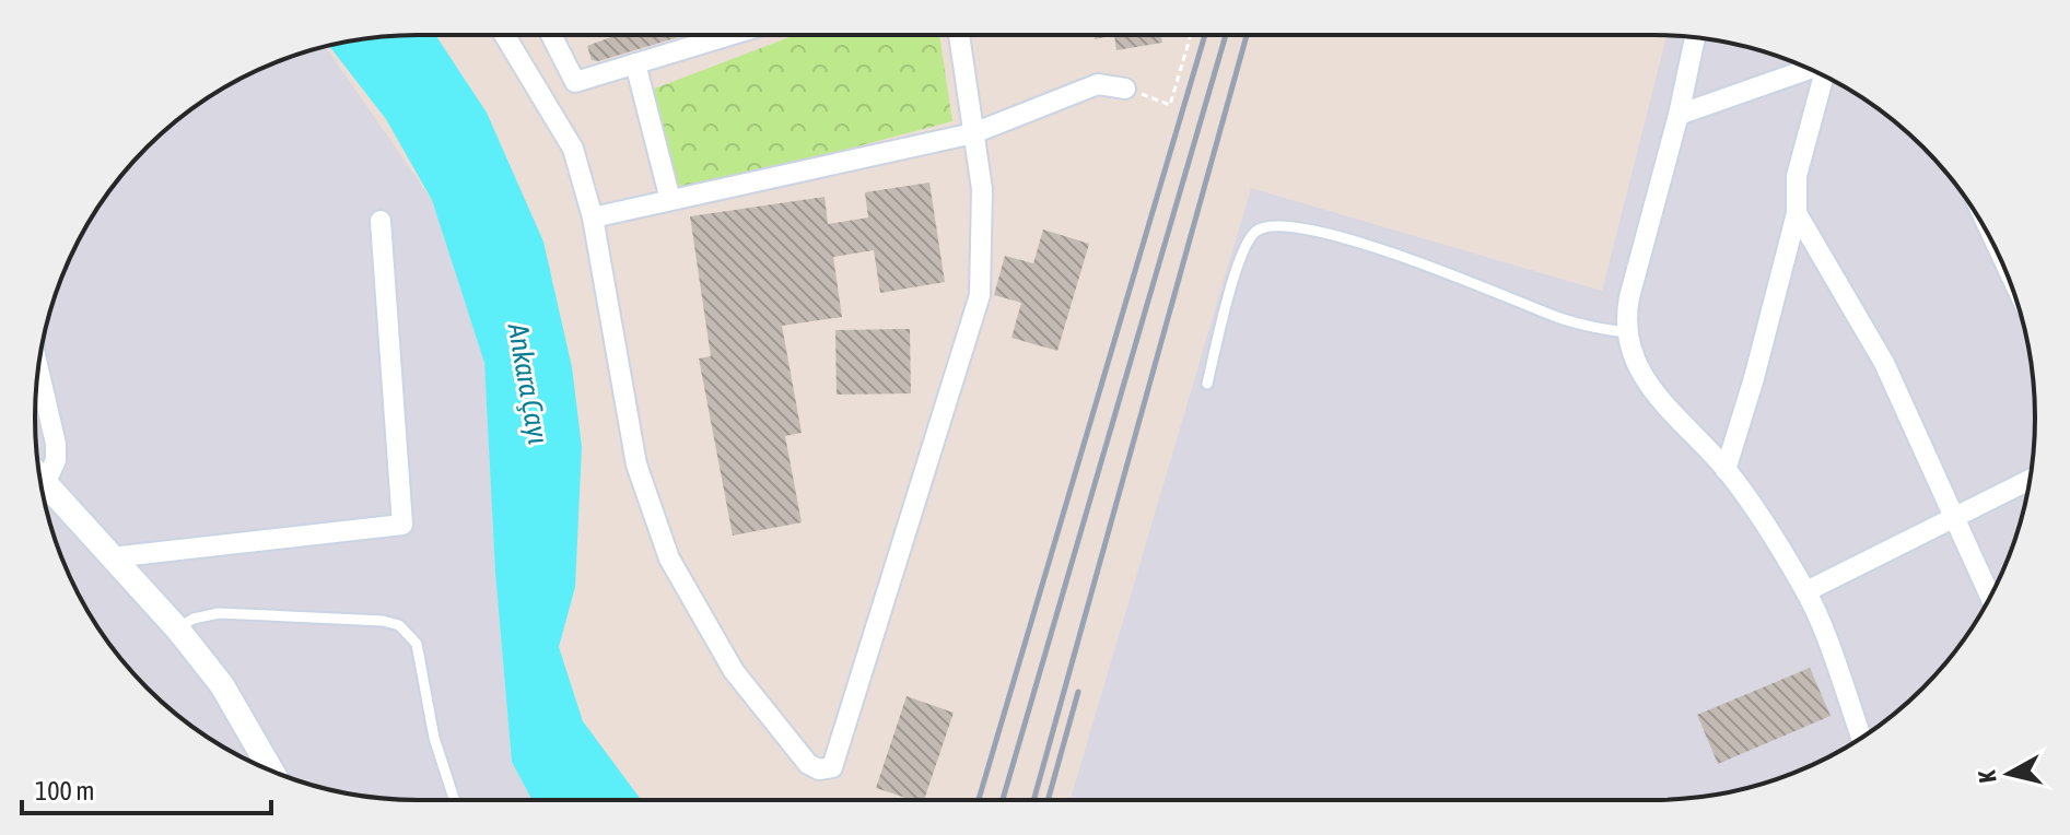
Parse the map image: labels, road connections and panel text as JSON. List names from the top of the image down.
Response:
{
  "water": ["Ankara Çayı"],
  "scale_bar": "100 m",
  "north": "left"
}
